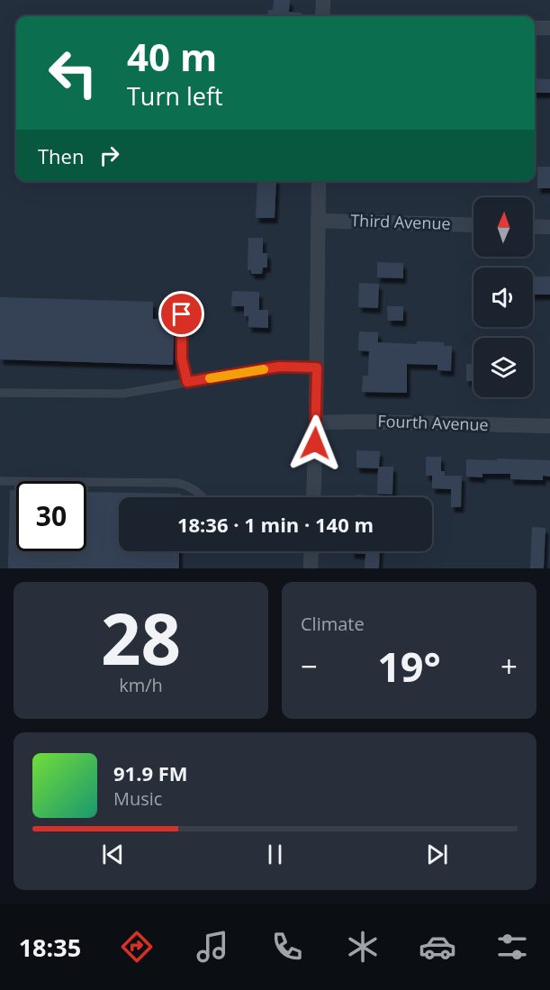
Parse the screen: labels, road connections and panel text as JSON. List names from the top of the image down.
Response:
{
  "streets": {
    "street": ["Third Avenue", "Fourth Avenue"]
  },
  "north": "top",
  "page": {
    "turn": ["40 m", "Turn left"],
    "then": "Then",
    "limit": "30",
    "trip": "18:36 · 1 min · 140 m",
    "tile": [
      ["28", "km/h"],
      "Climate"
    ],
    "heat": ["−", "19°", "+"],
    "song": ["91.9 FM", "Music"],
    "tabs": "18:35"
  }
}
